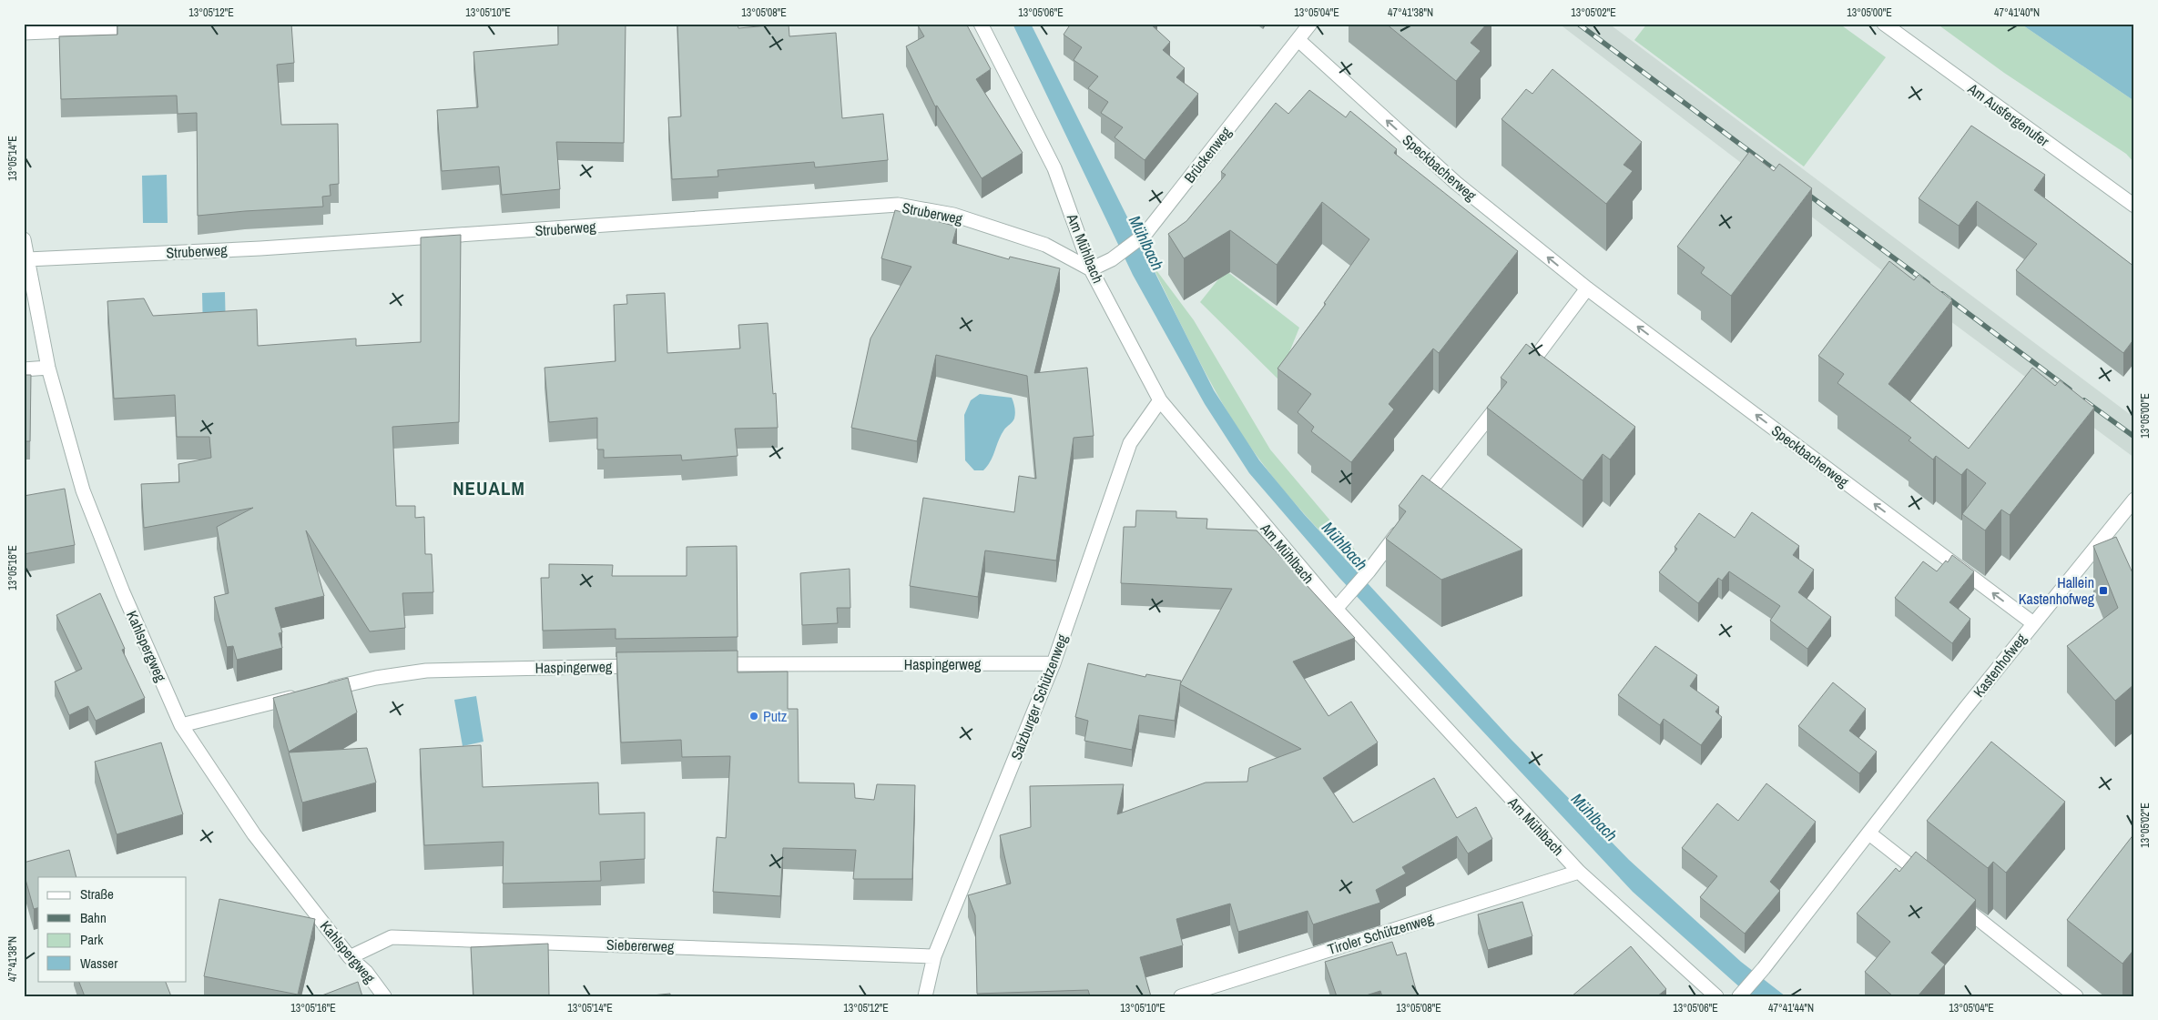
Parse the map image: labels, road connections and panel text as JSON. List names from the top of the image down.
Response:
{
  "streets": {
    "street": [
      "Am Ausfergenufer",
      "Brückenweg",
      "Speckbacherweg",
      "Struberweg",
      "Am Mühlbach",
      "Kahlspergweg",
      "Haspingerweg",
      "Kastenhofweg",
      "Salzburger Schützenweg",
      "Tiroler Schützenweg",
      "Siebererweg"
    ]
  },
  "crossings": [
    ["Brückenweg", "Speckbacherweg"],
    ["Brückenweg", "Struberweg"],
    ["Brückenweg", "Am Mühlbach"],
    ["Speckbacherweg", "Kastenhofweg"],
    ["Struberweg", "Am Mühlbach"],
    ["Struberweg", "Kahlspergweg"],
    ["Am Mühlbach", "Salzburger Schützenweg"],
    ["Am Mühlbach", "Tiroler Schützenweg"],
    ["Kahlspergweg", "Siebererweg"],
    ["Haspingerweg", "Salzburger Schützenweg"],
    ["Salzburger Schützenweg", "Siebererweg"]
  ],
  "one_way": ["Speckbacherweg"],
  "districts": ["NEUALM"],
  "water": ["Mühlbach"],
  "places": {
    "transit": ["Hallein Kastenhofweg"],
    "other": ["Putz"]
  },
  "legend": [
    "Straße",
    "Bahn",
    "Park",
    "Wasser"
  ],
  "coordinates": [
    "13°05'12\"E",
    "13°05'10\"E",
    "13°05'08\"E",
    "13°05'06\"E",
    "13°05'04\"E",
    "47°41'38\"N",
    "13°05'02\"E",
    "13°05'00\"E",
    "47°41'40\"N",
    "13°05'14\"E",
    "13°05'16\"E",
    "47°41'44\"N"
  ]
}
